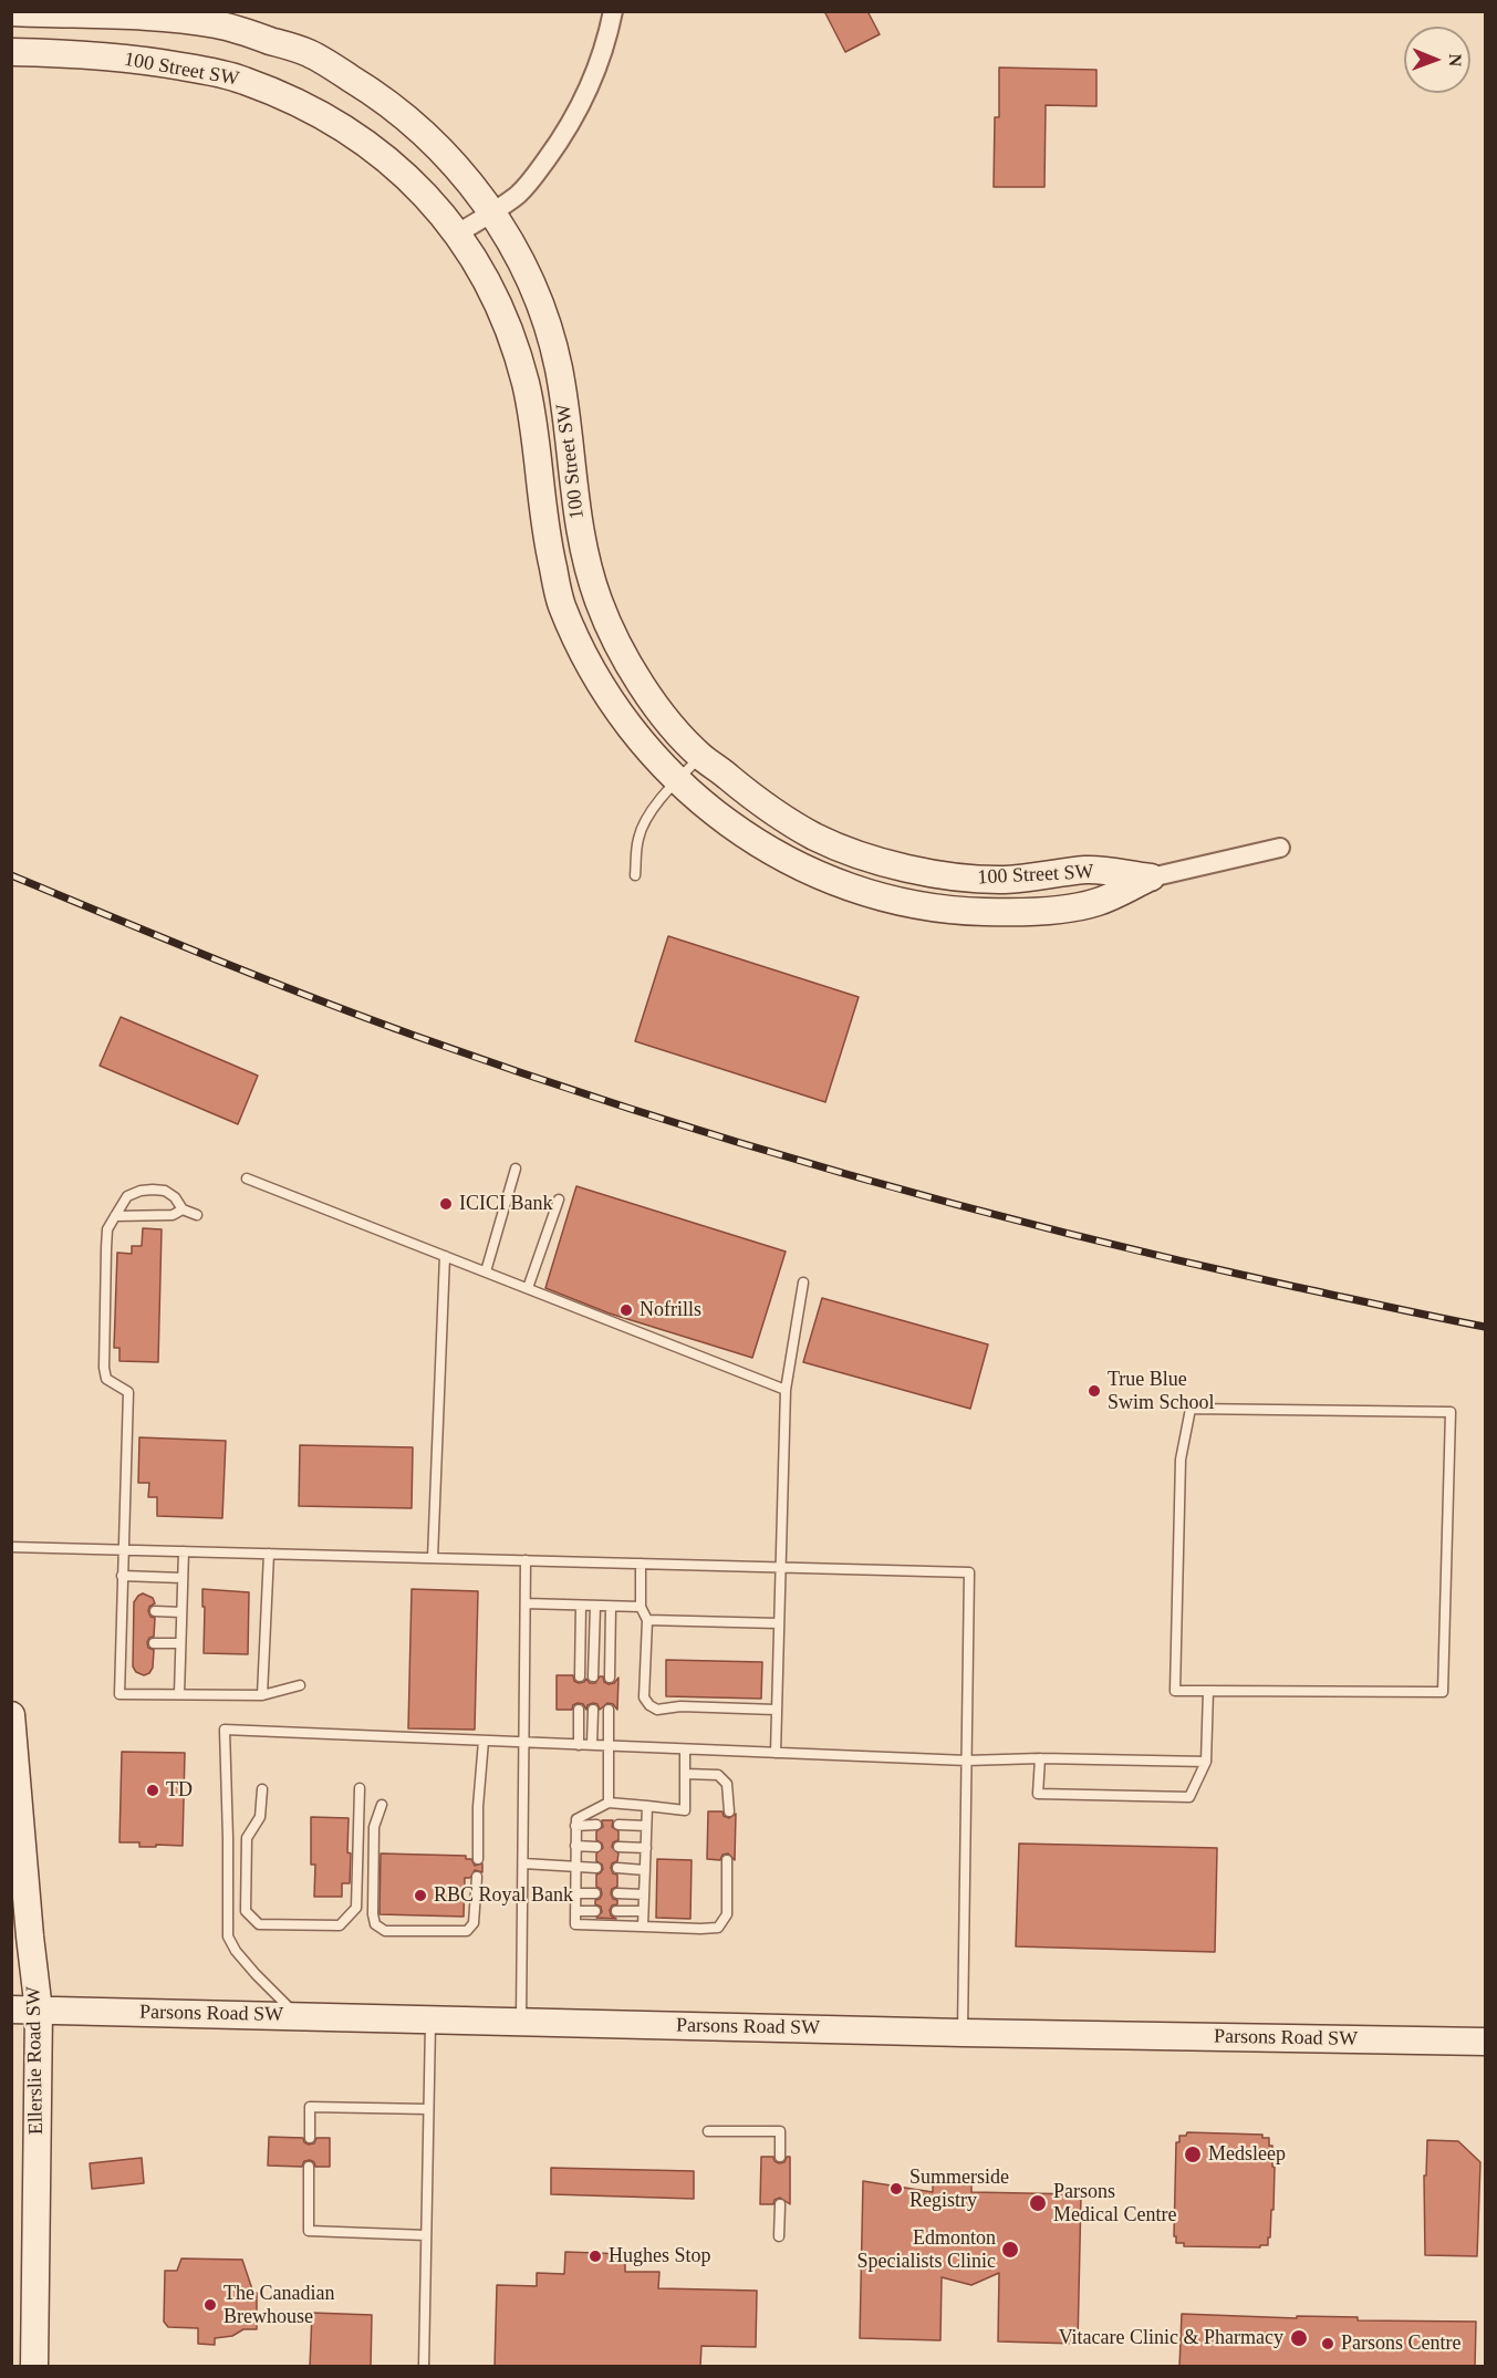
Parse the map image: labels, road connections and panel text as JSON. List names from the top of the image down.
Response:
{
  "streets": {
    "street": ["100 Street SW", "Parsons Road SW", "Ellerslie Road SW"]
  },
  "crossings": [
    ["Parsons Road SW", "Ellerslie Road SW"]
  ],
  "places": [
    "ICICI Bank",
    "Nofrills",
    "True Blue Swim School",
    "TD",
    "RBC Royal Bank",
    "Medsleep",
    "Summerside Registry",
    "Parsons Medical Centre",
    "Edmonton Specialists Clinic",
    "Hughes Stop",
    "The Canadian Brewhouse",
    "Vitacare Clinic & Pharmacy",
    "Parsons Centre"
  ],
  "north": "right"
}
